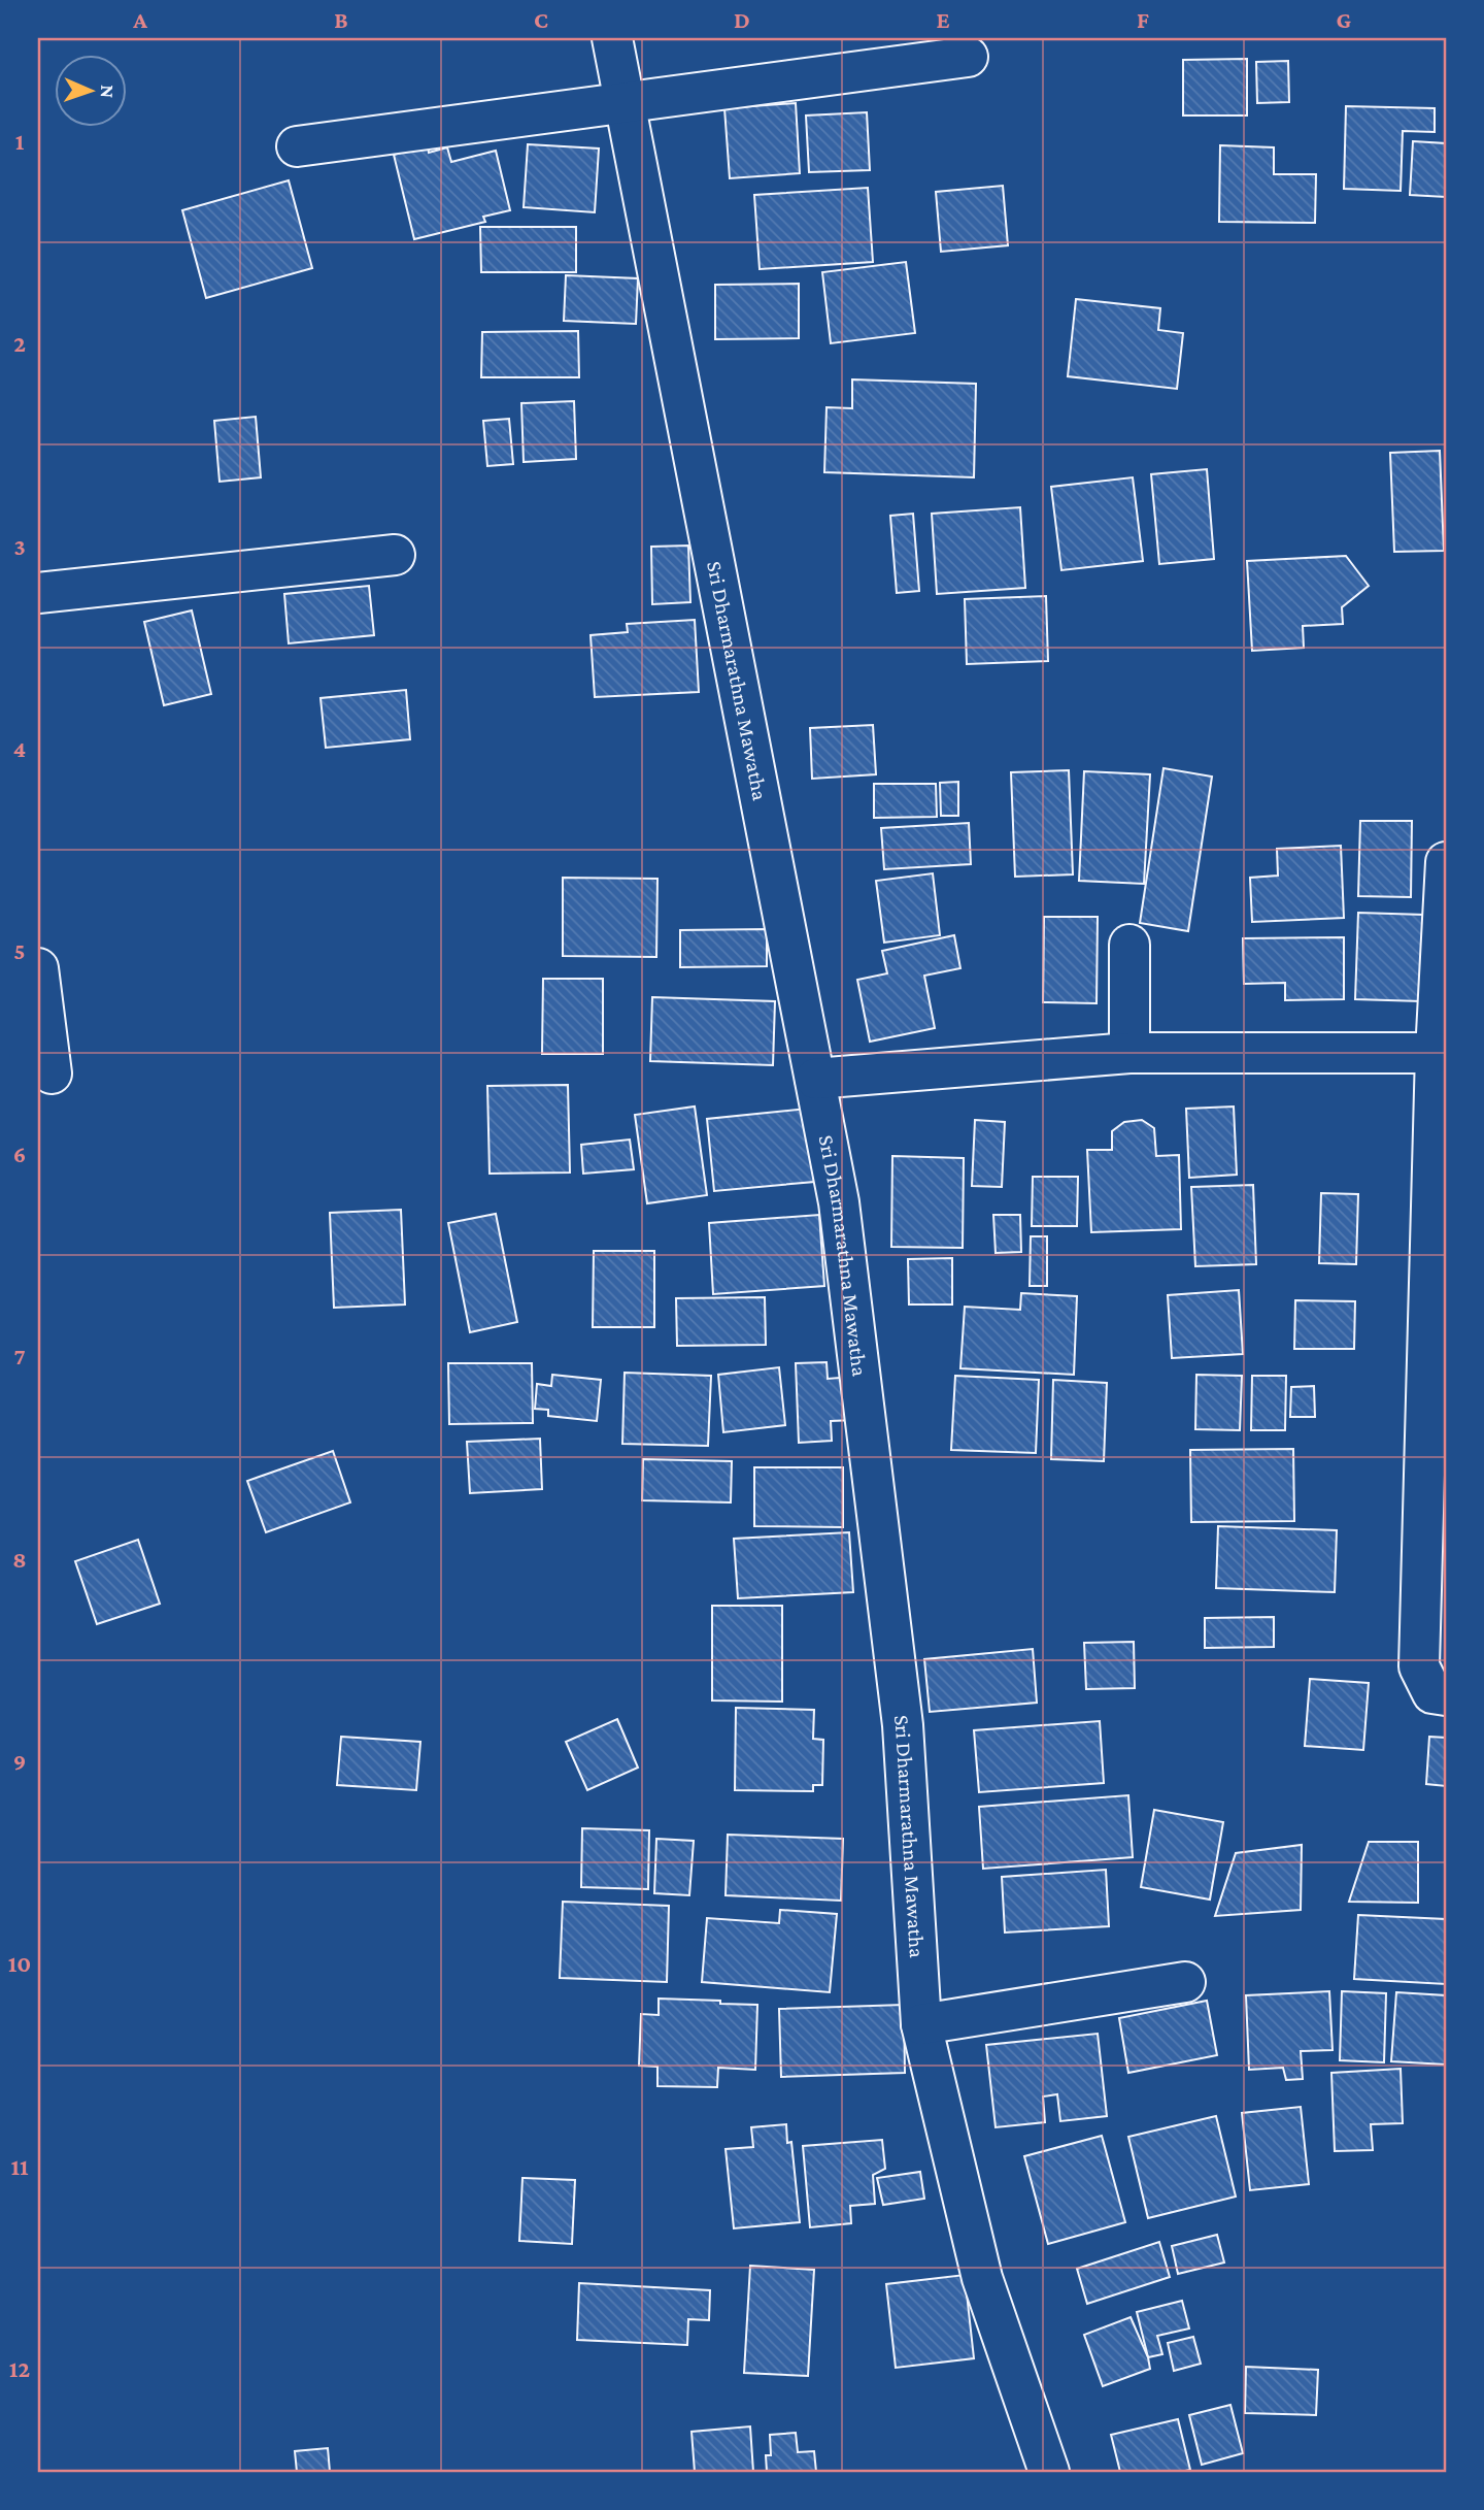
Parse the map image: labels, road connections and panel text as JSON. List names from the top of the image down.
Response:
{
  "streets": {
    "street": ["Sri Dharmarathna Mawatha"]
  },
  "north": "right",
  "grid": {
    "columns": [
      "A",
      "B",
      "C",
      "D",
      "E",
      "F",
      "G"
    ],
    "rows": [
      "1",
      "2",
      "3",
      "4",
      "5",
      "6",
      "7",
      "8",
      "9",
      "10",
      "11",
      "12"
    ]
  }
}
